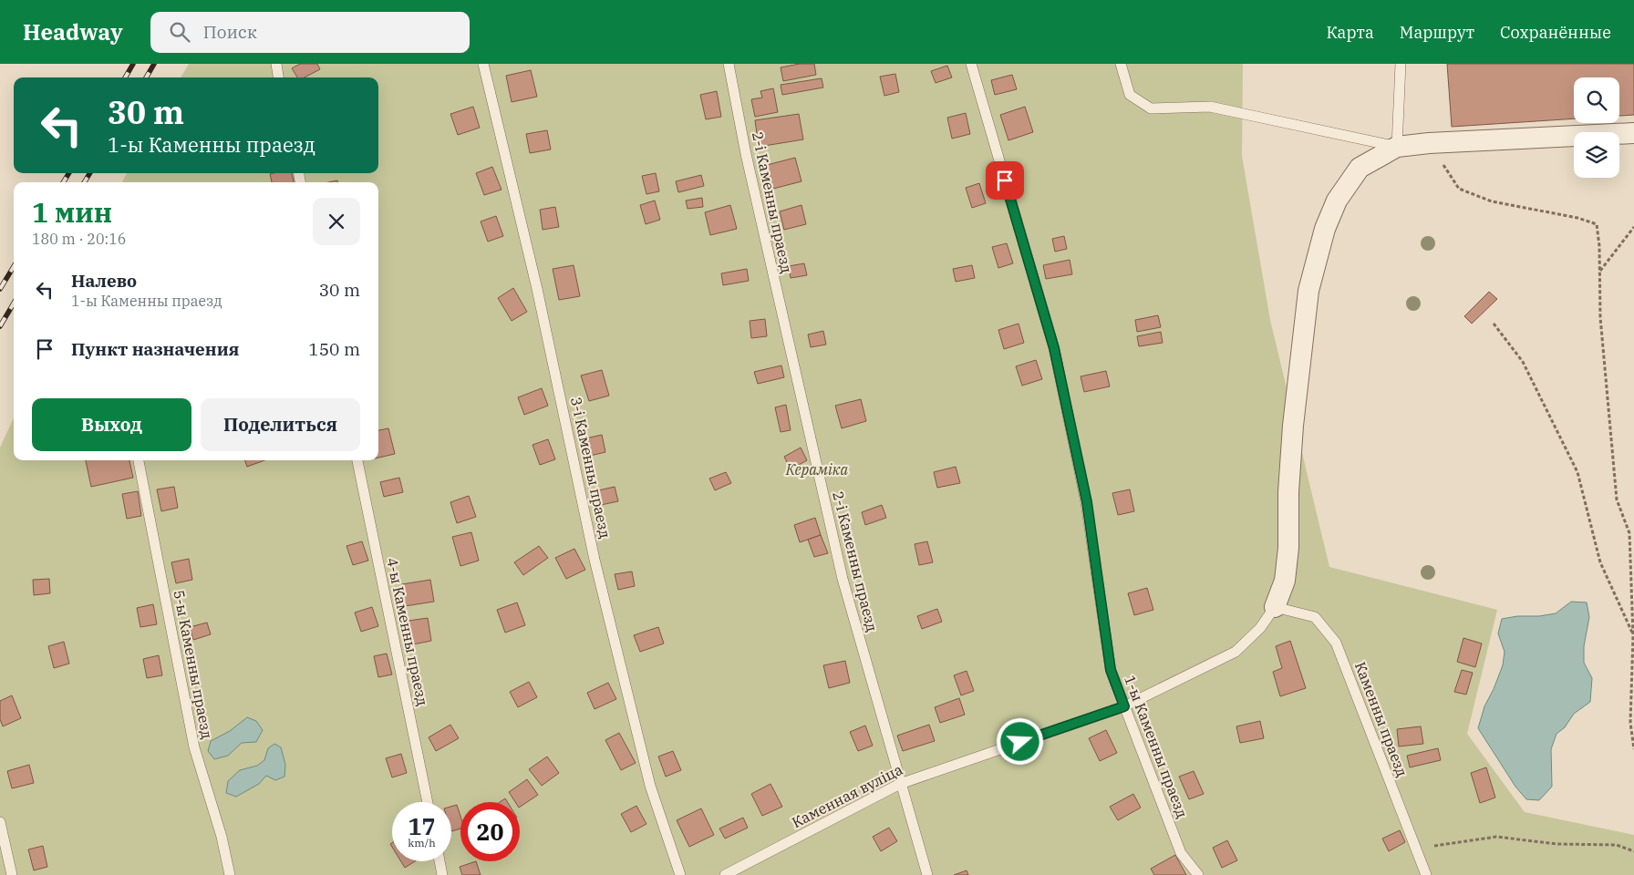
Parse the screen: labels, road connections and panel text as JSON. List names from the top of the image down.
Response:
{
  "streets": {
    "lane": [
      "2-і Каменны праезд",
      "3-і Каменны праезд",
      "4-ы Каменны праезд",
      "5-ы Каменны праезд",
      "Каменны праезд",
      "1-ы Каменны праезд",
      "Каменная вуліца"
    ]
  },
  "crossings": [
    ["2-і Каменны праезд", "Каменная вуліца"],
    ["Каменны праезд", "Каменная вуліца"],
    ["1-ы Каменны праезд", "Каменная вуліца"]
  ],
  "parks": ["Кераміка"],
  "page": {
    "header": "Headway",
    "search": "Поиск",
    "nav": ["Карта", "Маршрут", "Сохранённые"],
    "turn": ["30 m", "1-ы Каменны праезд"],
    "heading": ["1 мин", "180 m · 20:16"],
    "list": [
      {
        "name": "Налево",
        "note": "1-ы Каменны праезд",
        "value": "30 m"
      },
      {
        "name": "Пункт назначения",
        "value": "150 m"
      }
    ],
    "buttons": ["Выход", "Поделиться"],
    "speed": "17 km/h",
    "limit": "20"
  }
}
